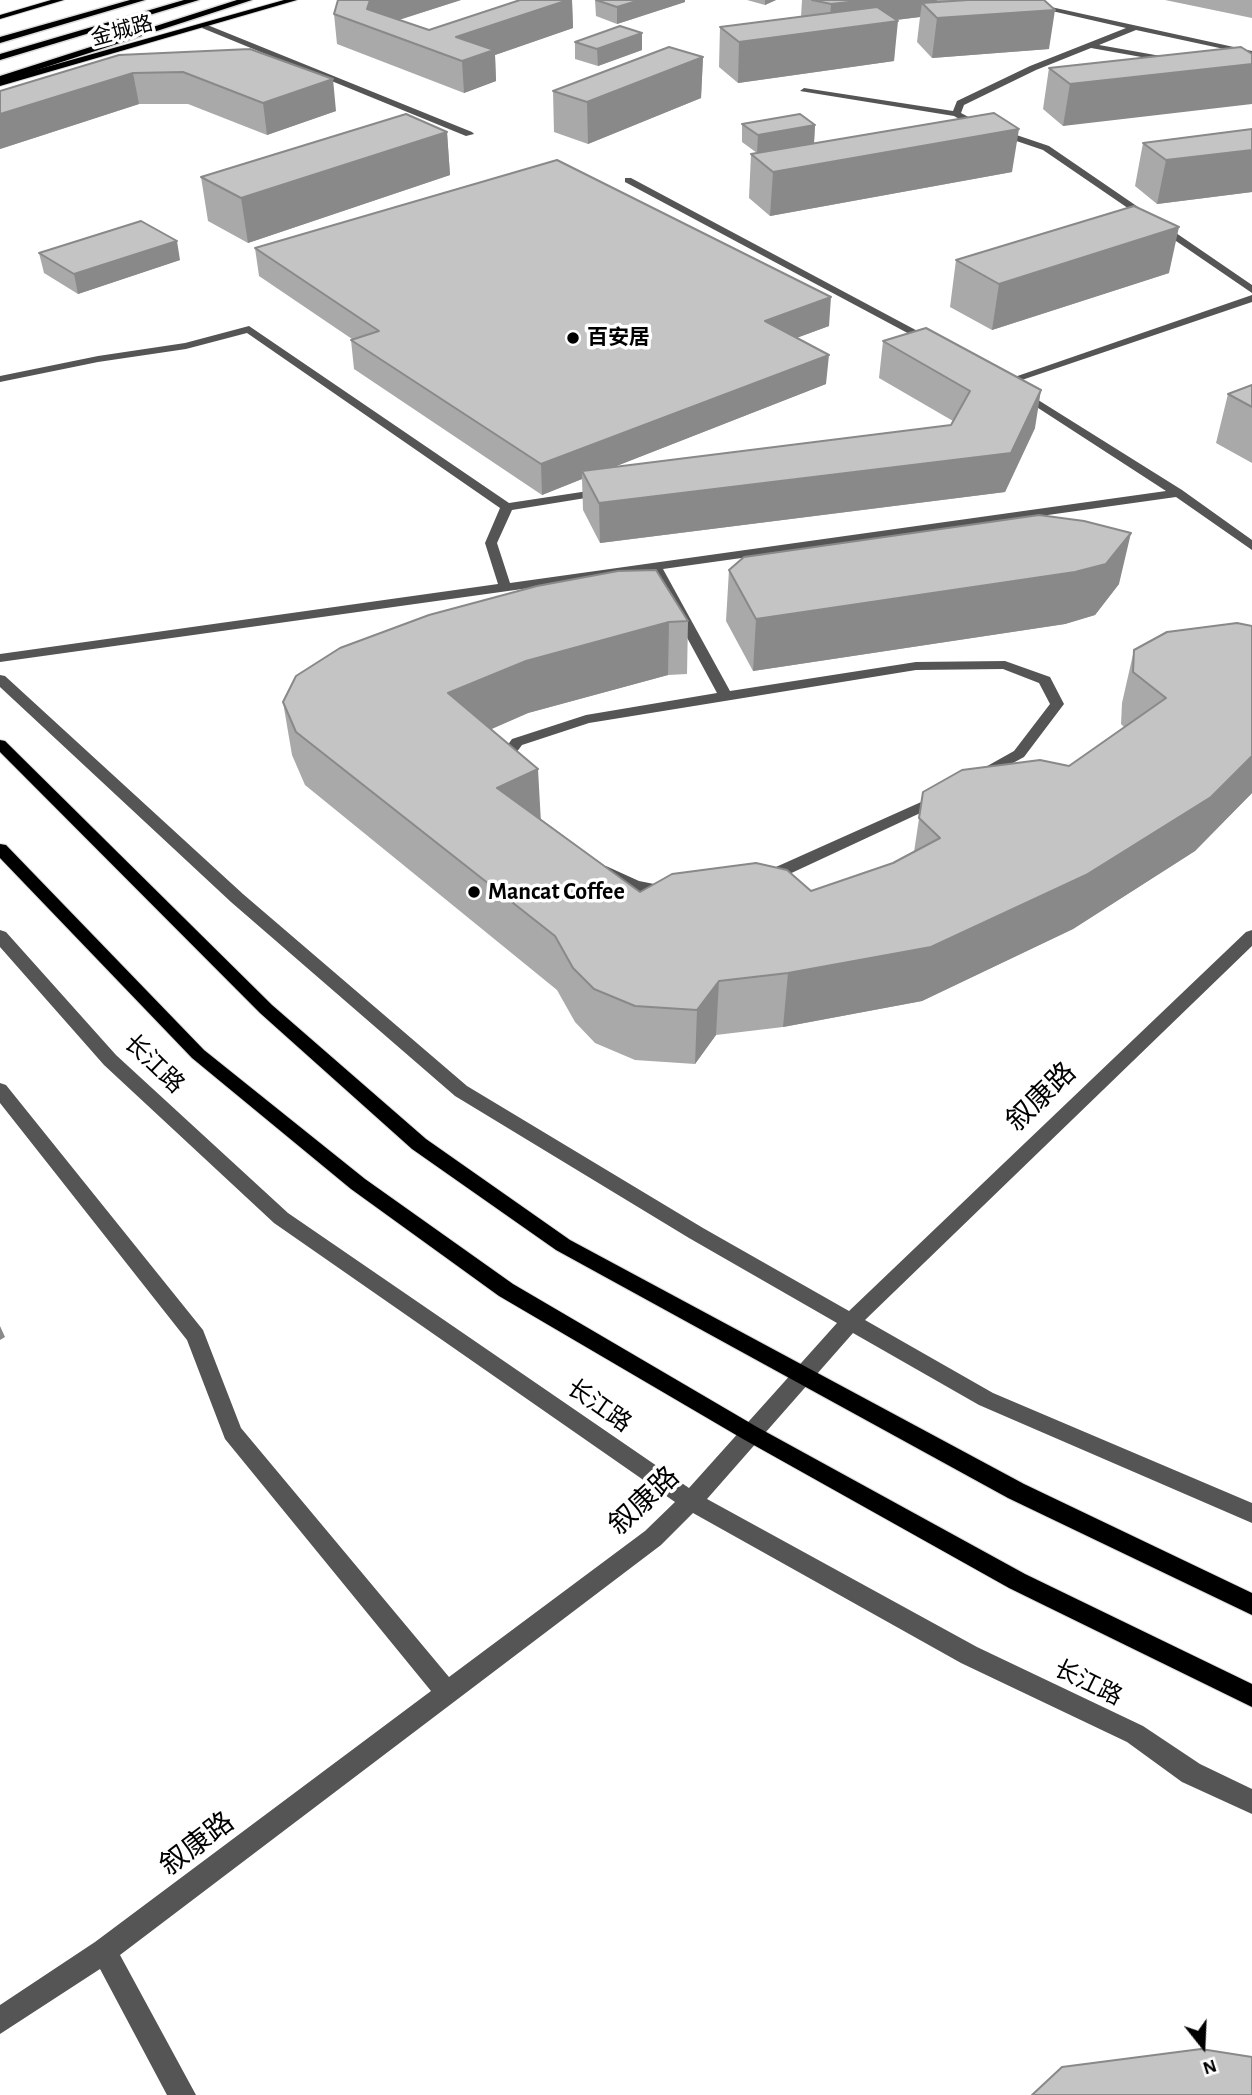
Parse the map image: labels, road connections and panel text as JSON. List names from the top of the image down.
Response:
{
  "streets": {
    "main road": ["金城路", "长江路"],
    "street": ["叙康路"]
  },
  "crossings": [
    ["长江路", "叙康路"]
  ],
  "places": ["百安居", "Mancat Coffee"],
  "north": "bottom"
}
